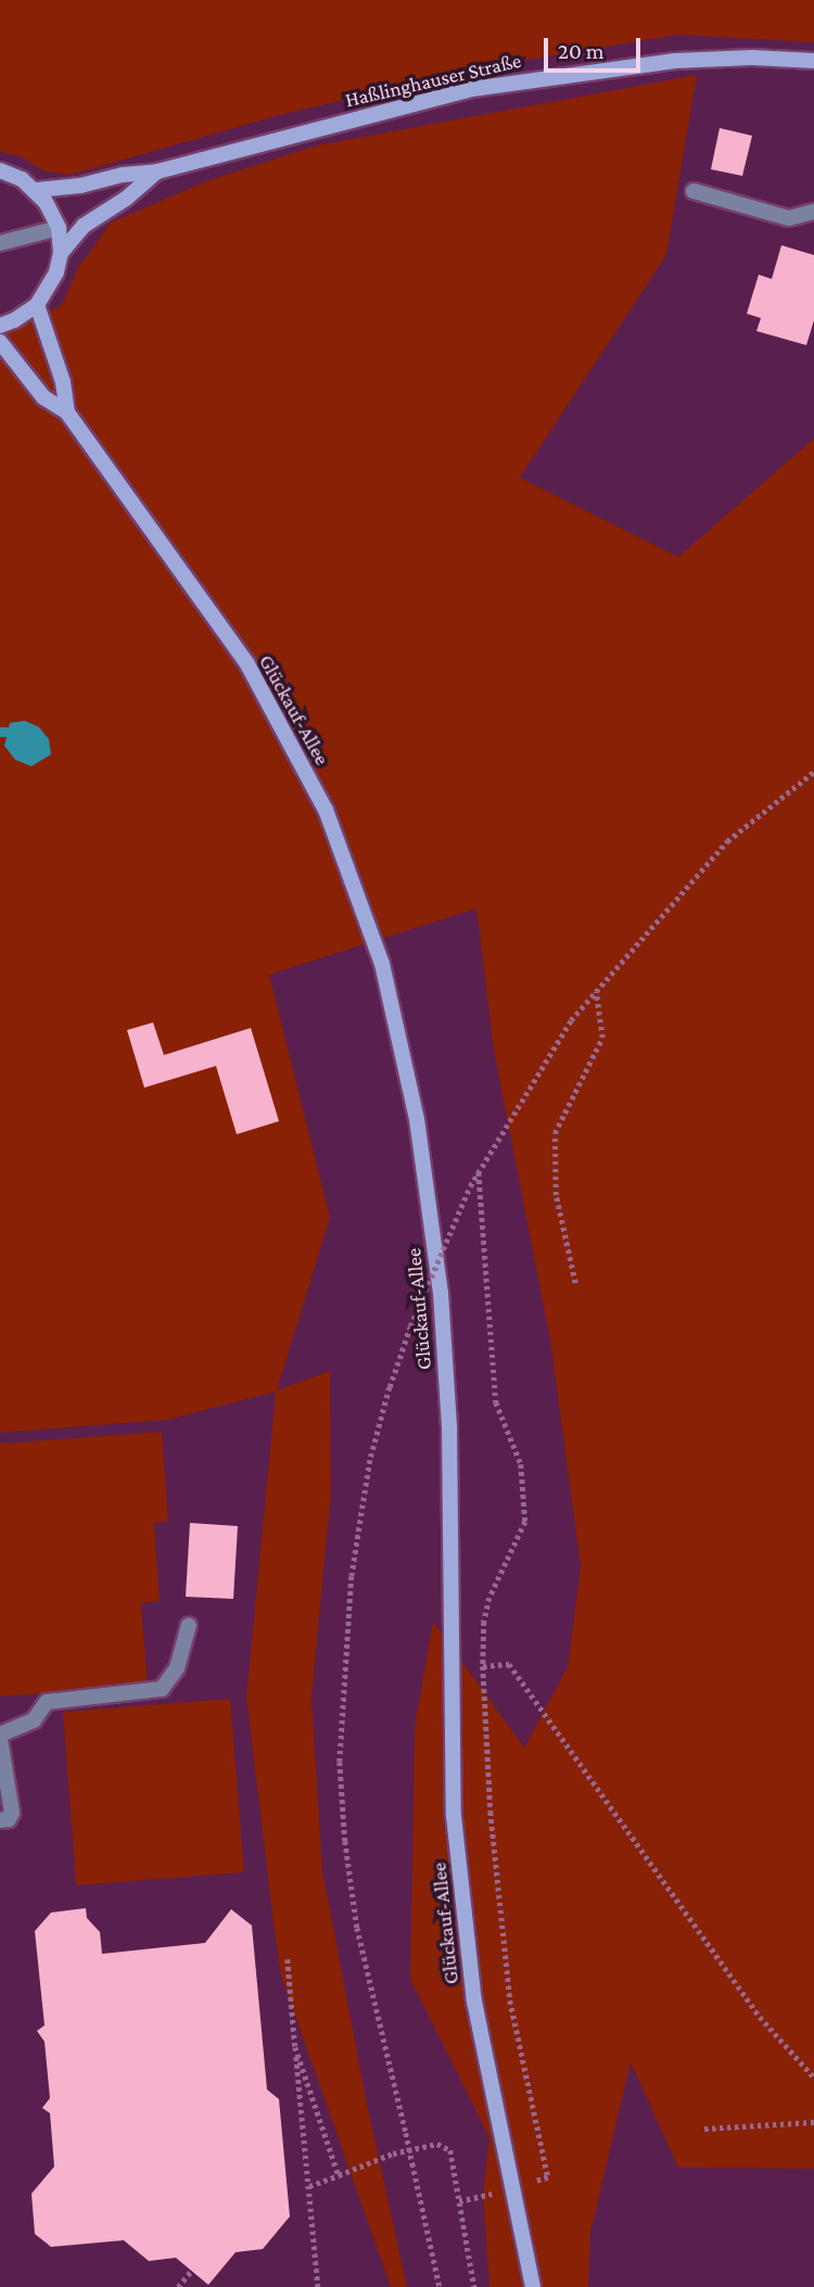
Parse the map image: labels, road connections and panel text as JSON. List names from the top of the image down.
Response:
{
  "streets": {
    "main road": ["Haßlinghauser Straße", "Glückauf-Allee"]
  },
  "scale_bar": "20 m"
}
